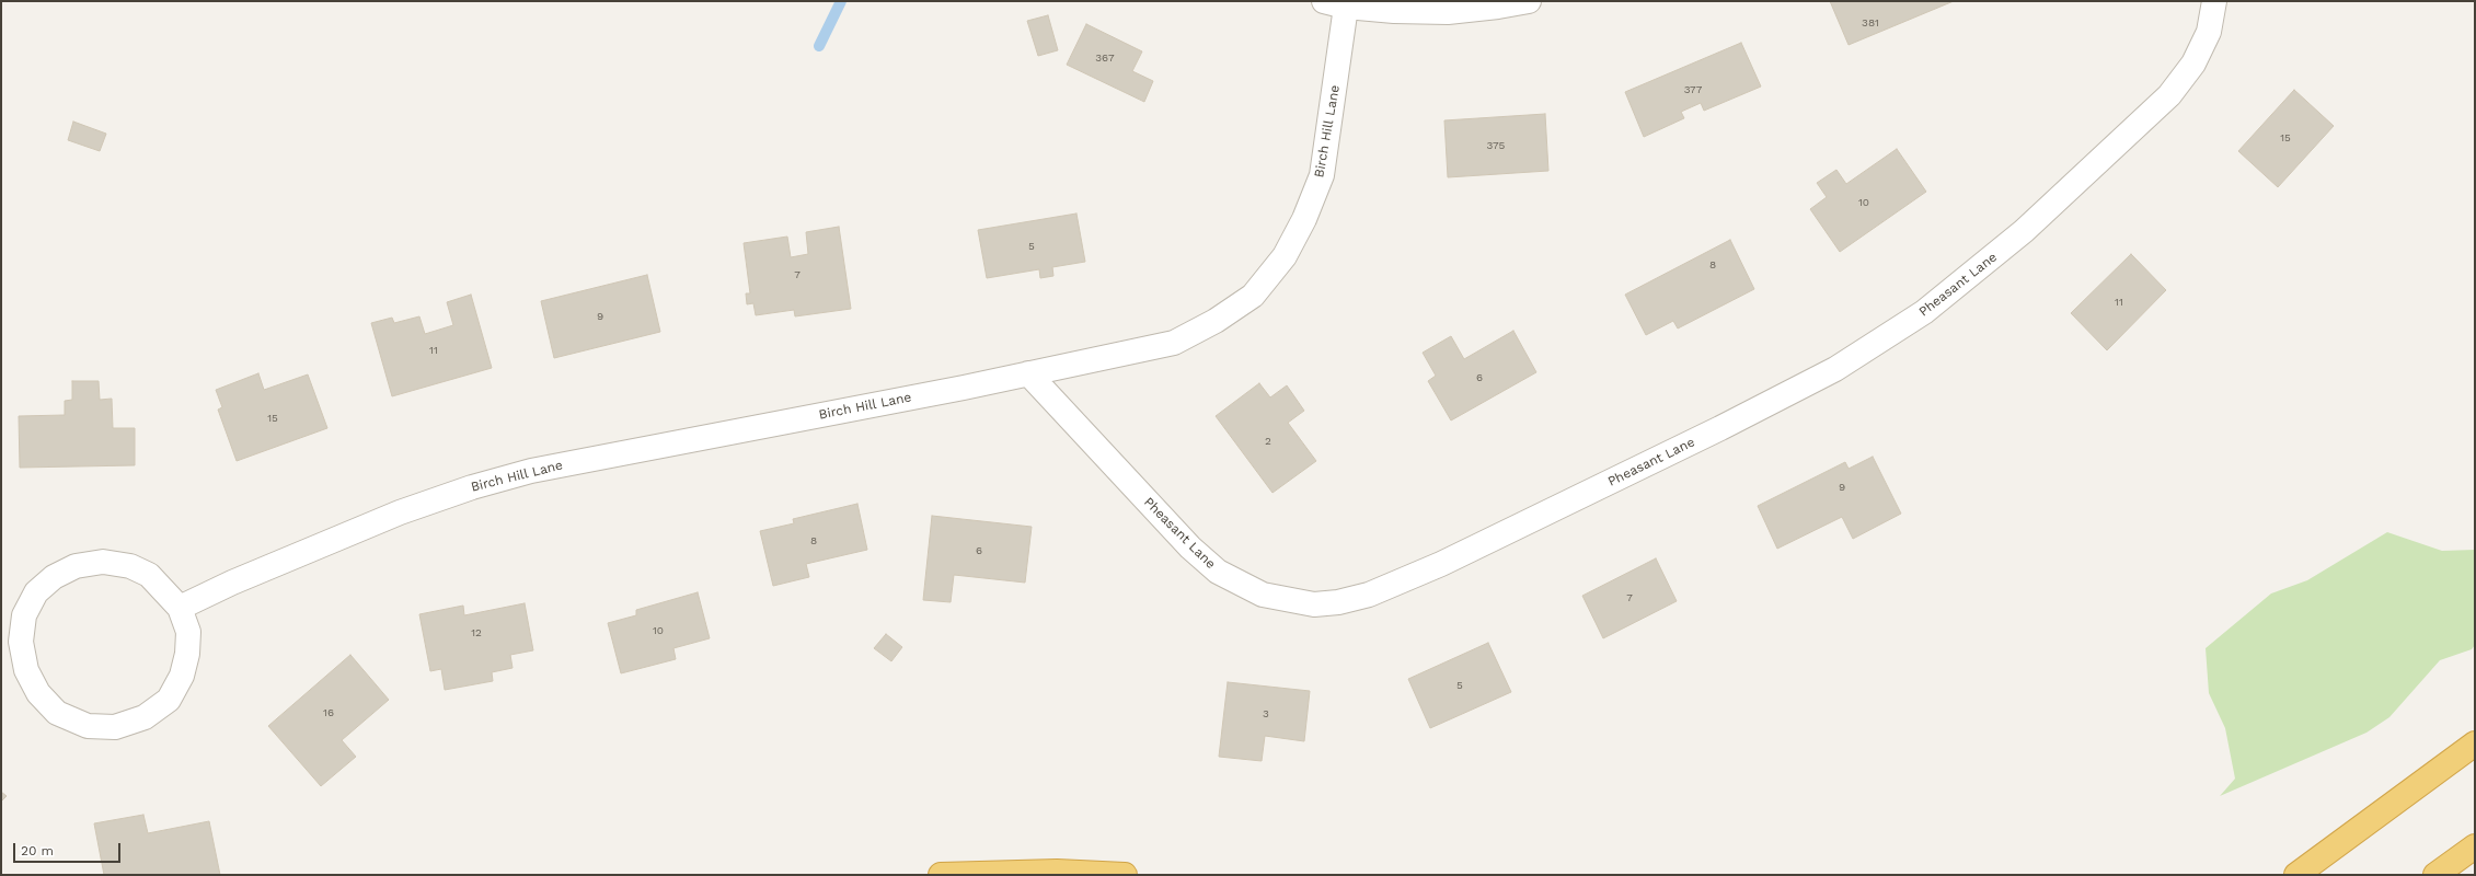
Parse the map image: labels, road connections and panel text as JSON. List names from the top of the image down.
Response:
{
  "streets": {
    "street": ["Birch Hill Lane", "Pheasant Lane"]
  },
  "crossings": [
    ["Birch Hill Lane", "Pheasant Lane"]
  ],
  "house_numbers": [
    "381",
    "367",
    "377",
    "15",
    "375",
    "10",
    "5",
    "8",
    "7",
    "11",
    "9",
    "11",
    "6",
    "15",
    "2",
    "9",
    "8",
    "6",
    "7",
    "10",
    "12",
    "5",
    "16",
    "3"
  ],
  "scale_bar": "20 m"
}
